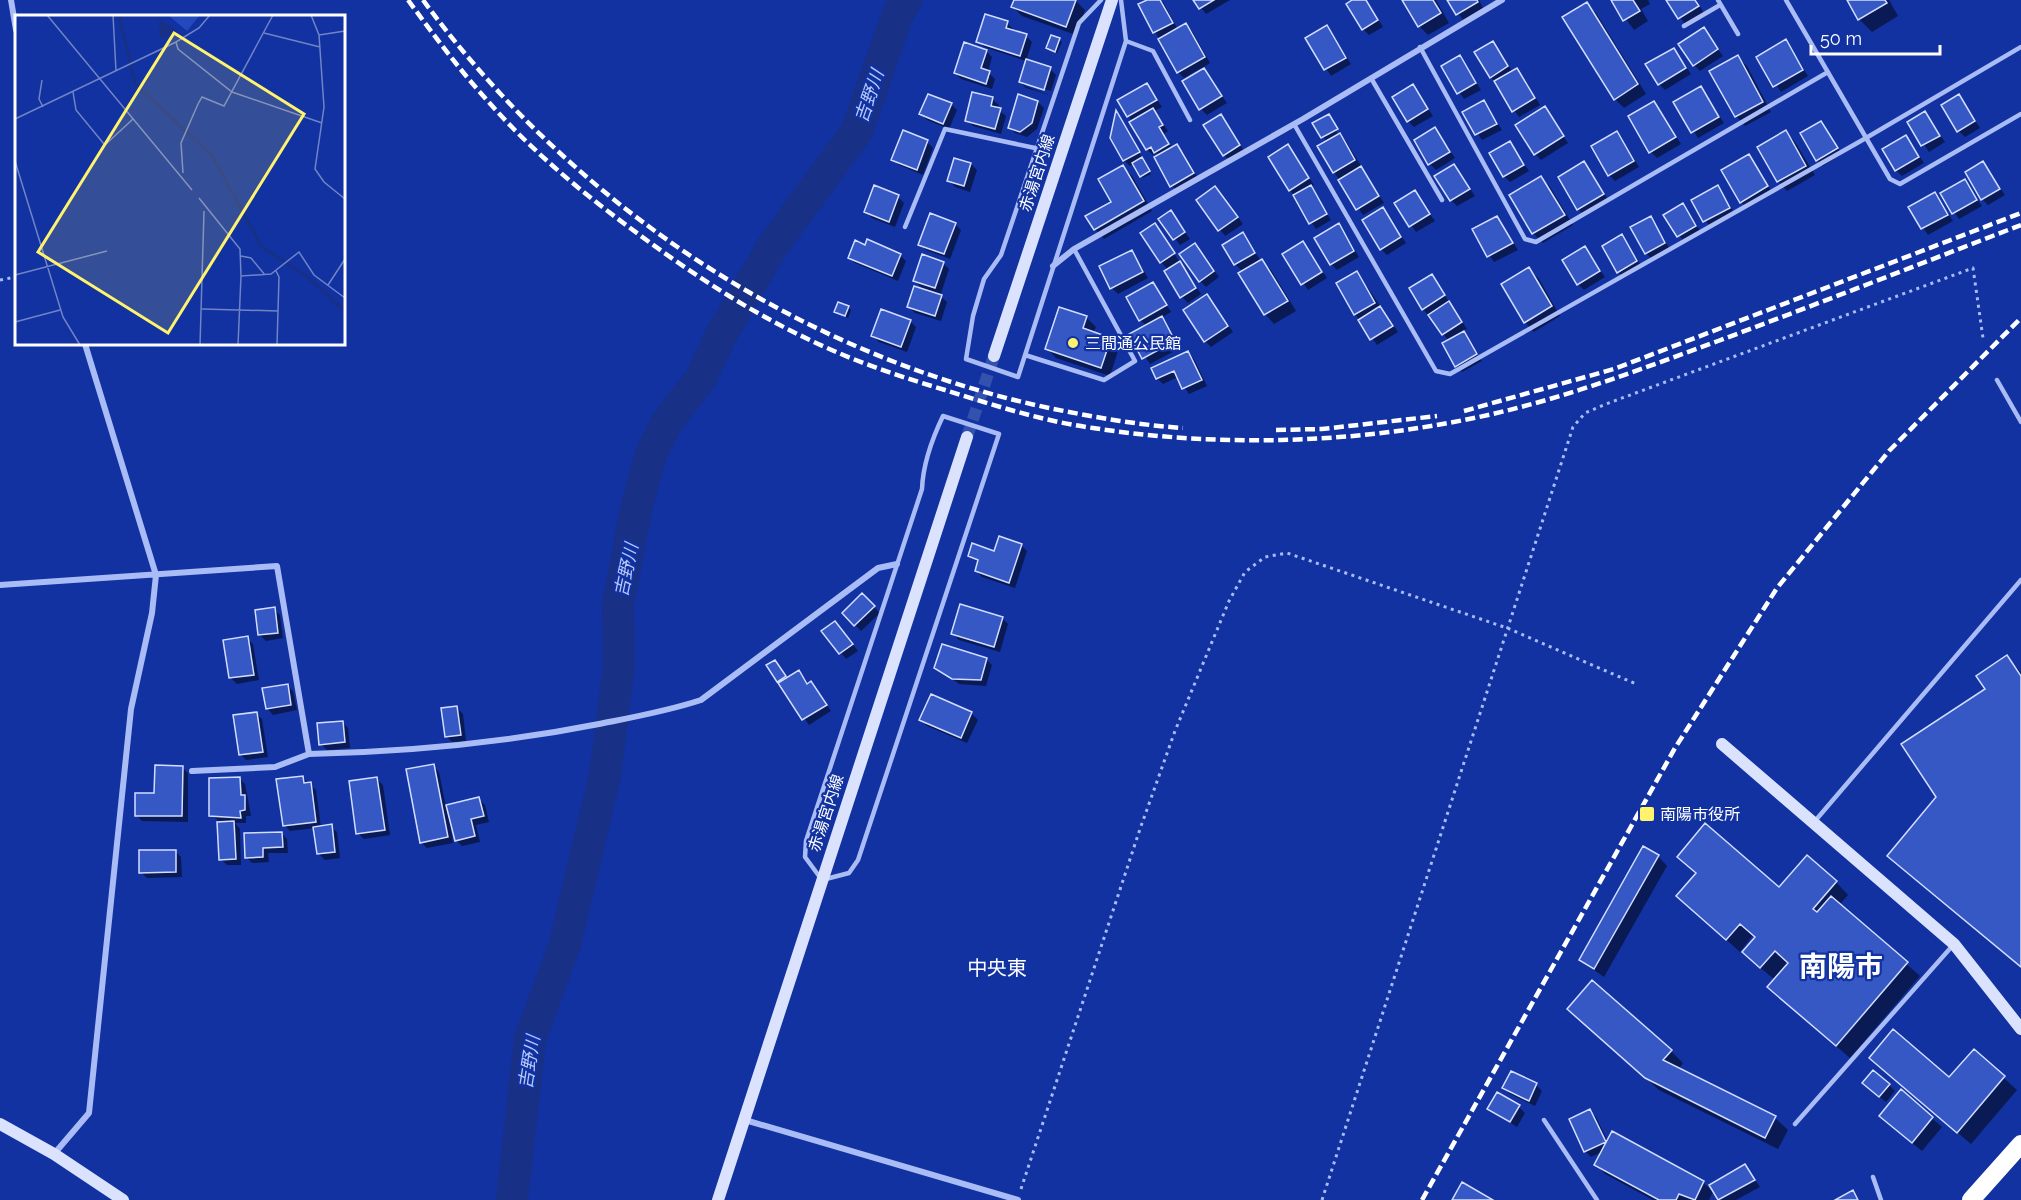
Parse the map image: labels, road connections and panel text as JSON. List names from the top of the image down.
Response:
{
  "streets": {
    "main road": ["赤湯宮内線"]
  },
  "districts": ["南陽市", "中央東"],
  "water": ["吉野川"],
  "places": {
    "other": ["三間通公民館"],
    "transit": ["南陽市役所"]
  },
  "scale_bar": "50 m"
}
